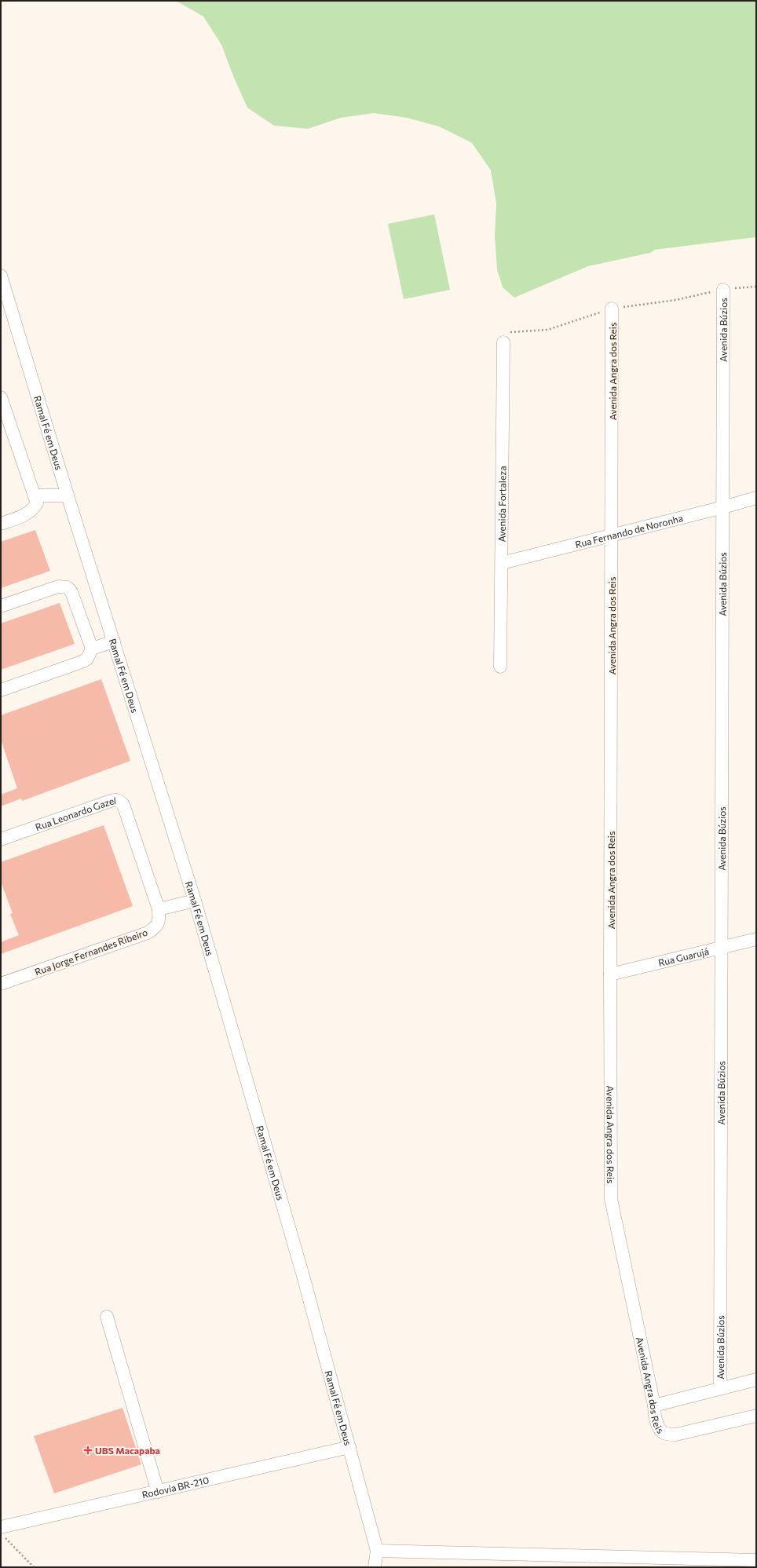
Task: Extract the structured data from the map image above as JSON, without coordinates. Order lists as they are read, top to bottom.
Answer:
{
  "streets": {
    "street": [
      "Avenida Búzios",
      "Avenida Angra dos Reis",
      "Ramal Fé em Deus",
      "Avenida Fortaleza",
      "Rua Fernando de Noronha",
      "Rua Leonardo Gazel",
      "Rua Jorge Fernandes Ribeiro",
      "Rua Guarujá",
      "Rodovia BR-210"
    ]
  },
  "crossings": [
    ["Avenida Búzios", "Rua Fernando de Noronha"],
    ["Avenida Búzios", "Rua Guarujá"],
    ["Avenida Angra dos Reis", "Rua Fernando de Noronha"],
    ["Avenida Angra dos Reis", "Rua Guarujá"],
    ["Ramal Fé em Deus", "Rodovia BR-210"],
    ["Avenida Fortaleza", "Rua Fernando de Noronha"],
    ["Rua Leonardo Gazel", "Rua Jorge Fernandes Ribeiro"]
  ],
  "places": {
    "health": ["UBS Macapaba"]
  }
}
